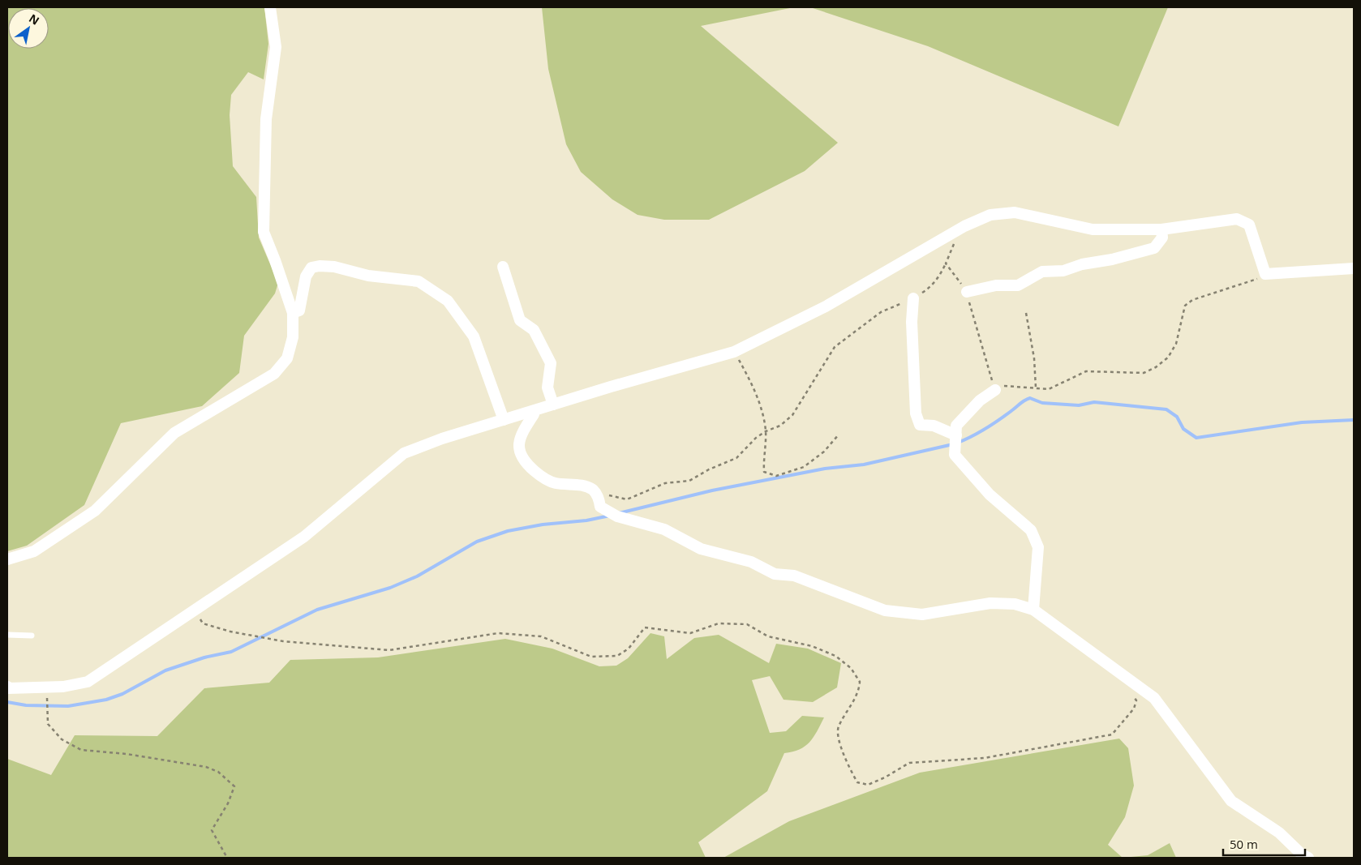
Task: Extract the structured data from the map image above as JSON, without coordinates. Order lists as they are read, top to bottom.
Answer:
{
  "scale_bar": "50 m",
  "north": "top right"
}
